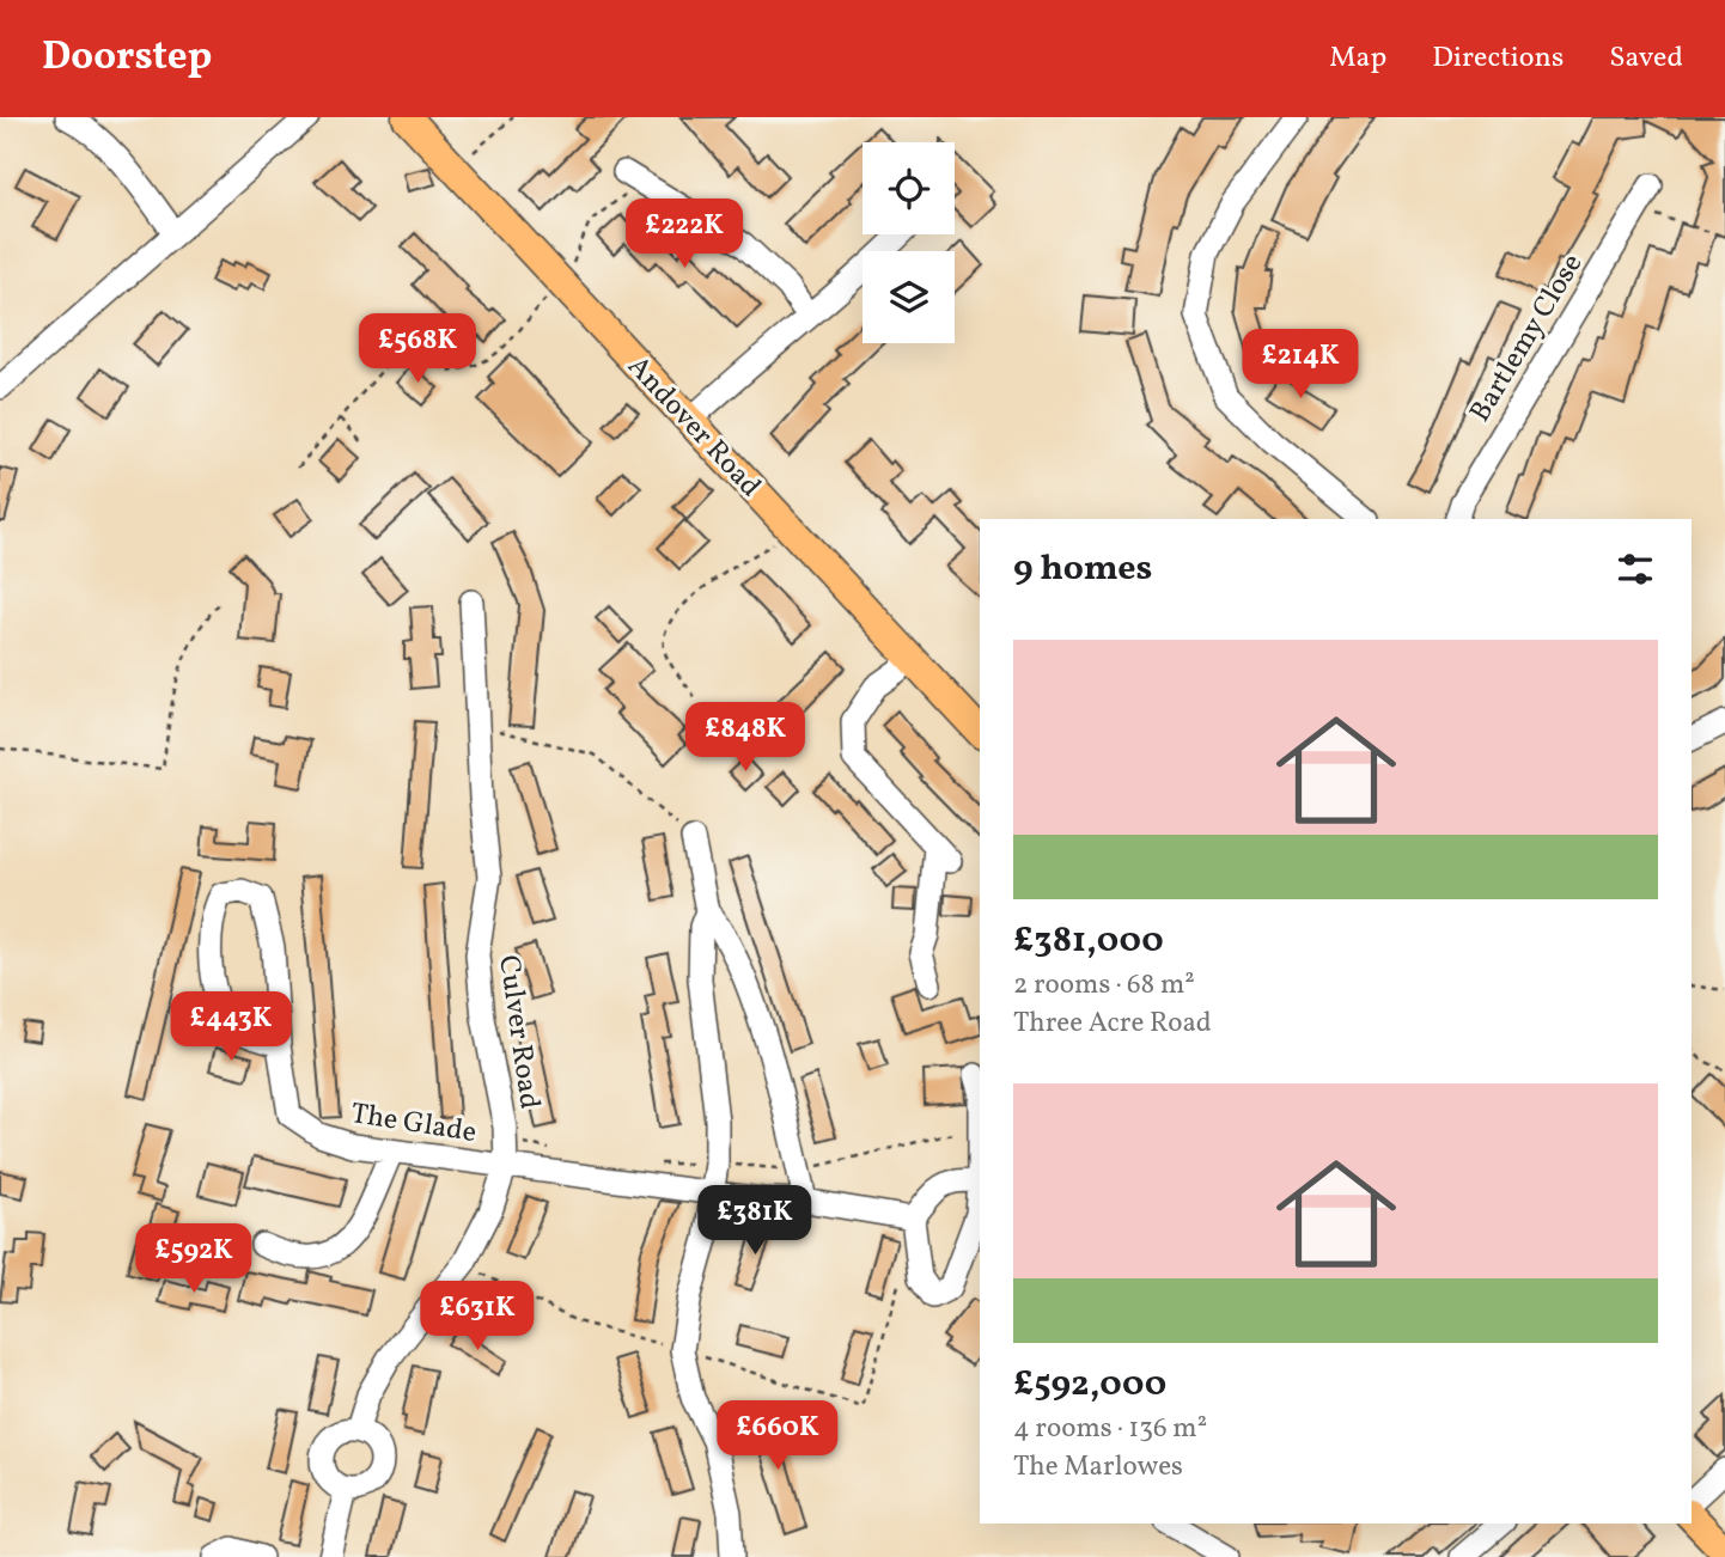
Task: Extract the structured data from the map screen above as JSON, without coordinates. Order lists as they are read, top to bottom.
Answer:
{
  "streets": {
    "main road": ["Andover Road"],
    "street": ["Bartlemy Close", "Culver Road", "The Glade"]
  },
  "crossings": [
    ["Culver Road", "The Glade"]
  ],
  "page": {
    "header": "Doorstep",
    "nav": ["Map", "Directions", "Saved"],
    "price": [
      "£222K",
      "£568K",
      "£214K",
      "£848K",
      "£443K",
      "£381K",
      "£592K",
      "£631K",
      "£660K"
    ],
    "heading": "9 homes",
    "list": [
      {
        "name": "£381,000",
        "note": "2 rooms · 68 m² · Three Acre Road"
      },
      {
        "name": "£592,000",
        "note": "4 rooms · 136 m² · The Marlowes"
      }
    ]
  }
}
